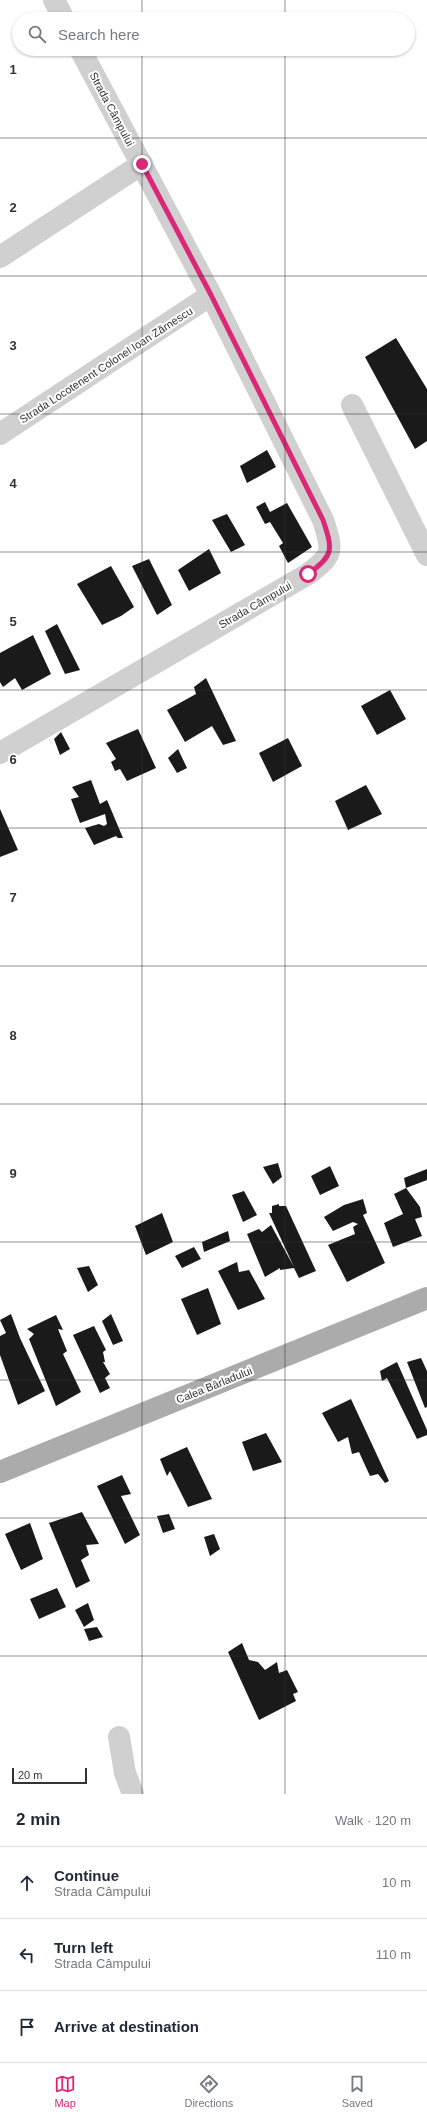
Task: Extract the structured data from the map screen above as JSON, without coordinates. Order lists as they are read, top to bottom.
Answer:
{
  "streets": {
    "main road": ["Calea Bârladului"],
    "street": ["Strada Câmpului", "Strada Locotenent Colonel Ioan Zărnescu"]
  },
  "crossings": [
    ["Strada Câmpului", "Strada Locotenent Colonel Ioan Zărnescu"]
  ],
  "scale_bar": "20 m",
  "page": {
    "search": "Search here",
    "scale": "20 m",
    "heading": ["2 min", "Walk · 120 m"],
    "list": [
      ["Continue", "Strada Câmpului", "10 m"],
      ["Turn left", "Strada Câmpului", "110 m"],
      "Arrive at destination"
    ],
    "nav": ["Map", "Directions", "Saved"]
  },
  "grid": {
    "rows": [
      "1",
      "2",
      "3",
      "4",
      "5",
      "6",
      "7",
      "8",
      "9"
    ]
  }
}
